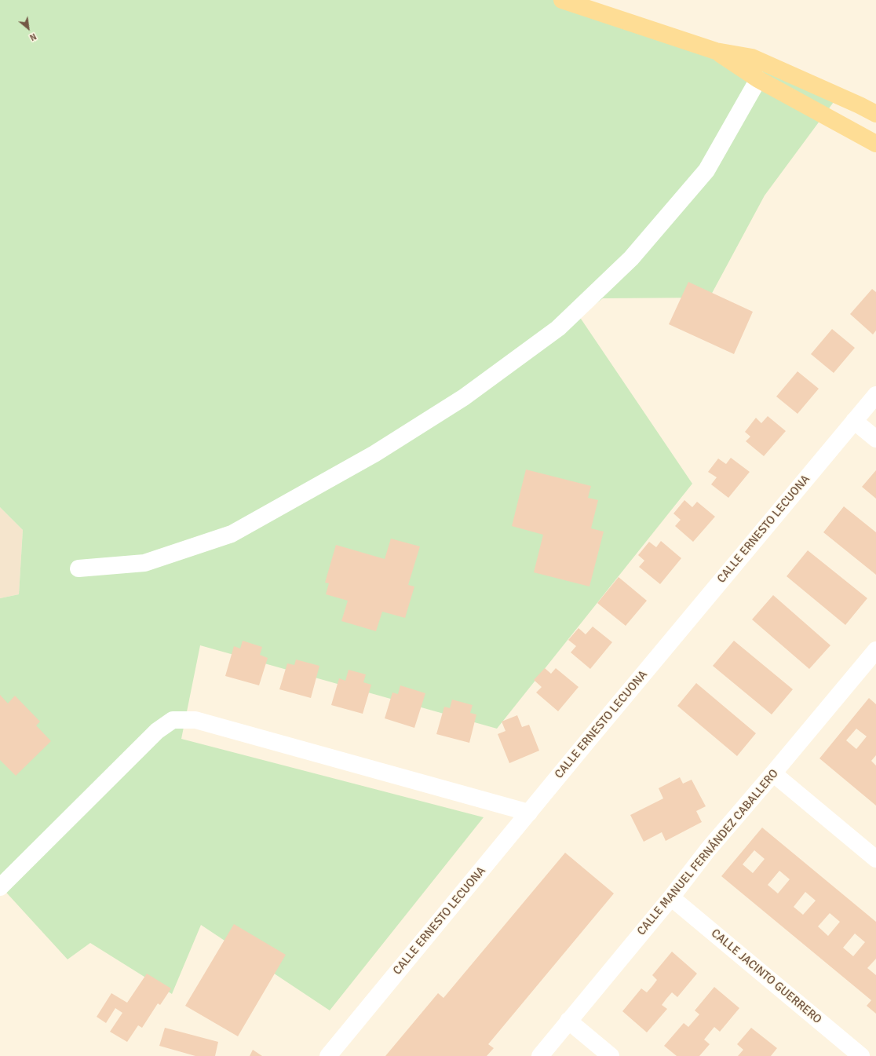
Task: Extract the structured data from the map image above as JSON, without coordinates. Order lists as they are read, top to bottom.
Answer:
{
  "streets": {
    "street": ["CALLE ERNESTO LECUONA", "CALLE MANUEL FERNÁNDEZ CABALLERO", "CALLE JACINTO GUERRERO"]
  },
  "crossings": [
    ["CALLE MANUEL FERNÁNDEZ CABALLERO", "CALLE JACINTO GUERRERO"]
  ],
  "north": "bottom right"
}
